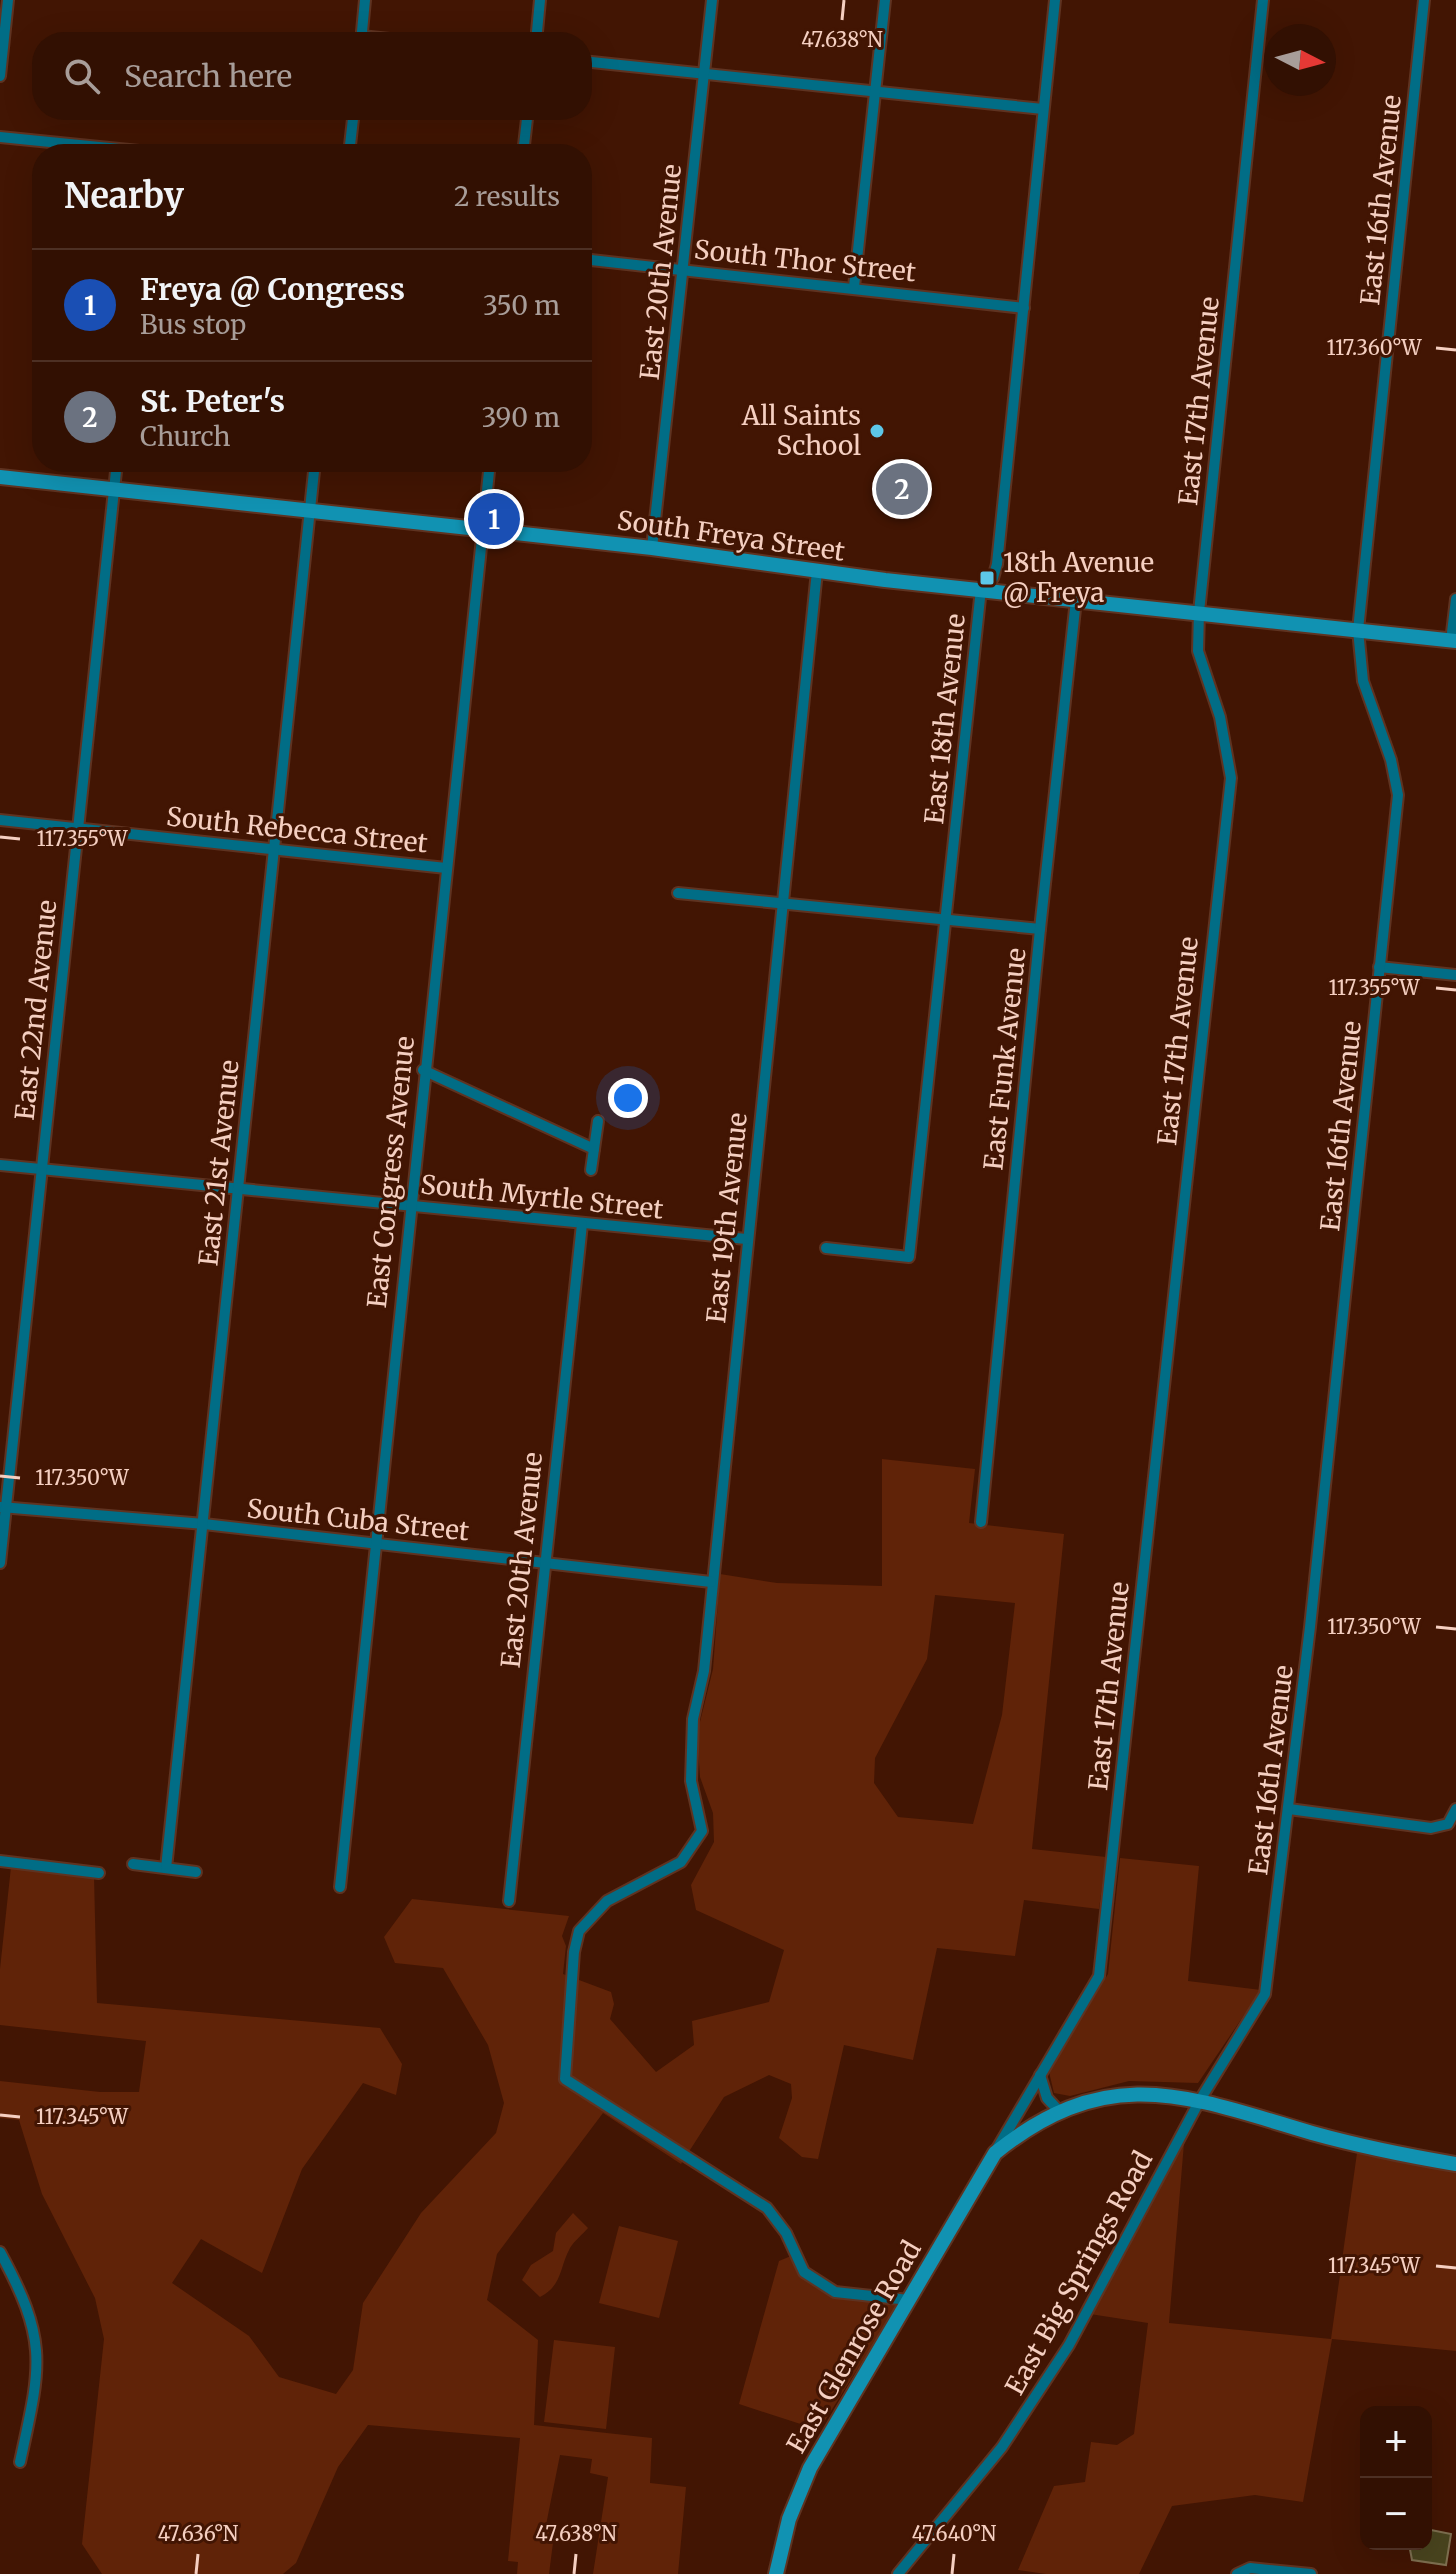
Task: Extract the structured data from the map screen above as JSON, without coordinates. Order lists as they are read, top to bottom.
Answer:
{
  "streets": {
    "main road": ["South Freya Street", "East Glenrose Road"],
    "street": [
      "East 16th Avenue",
      "South Thor Street",
      "East 20th Avenue",
      "East 17th Avenue",
      "East 18th Avenue",
      "South Rebecca Street",
      "East 22nd Avenue",
      "East Funk Avenue",
      "East 21st Avenue",
      "East Congress Avenue",
      "South Myrtle Street",
      "East 19th Avenue",
      "South Cuba Street",
      "East Big Springs Road"
    ]
  },
  "crossings": [
    ["East 16th Avenue", "South Freya Street"],
    ["East 16th Avenue", "East Big Springs Road"],
    ["South Thor Street", "East 20th Avenue"],
    ["South Thor Street", "East 18th Avenue"],
    ["East 20th Avenue", "South Freya Street"],
    ["East 20th Avenue", "South Myrtle Street"],
    ["East 20th Avenue", "South Cuba Street"],
    ["East 17th Avenue", "South Freya Street"],
    ["East 17th Avenue", "East Glenrose Road"],
    ["South Freya Street", "East 18th Avenue"],
    ["South Freya Street", "East 22nd Avenue"],
    ["South Freya Street", "East Funk Avenue"],
    ["South Freya Street", "East 21st Avenue"],
    ["South Freya Street", "East Congress Avenue"],
    ["South Freya Street", "East 19th Avenue"],
    ["South Rebecca Street", "East 22nd Avenue"],
    ["South Rebecca Street", "East 21st Avenue"],
    ["South Rebecca Street", "East Congress Avenue"],
    ["East 22nd Avenue", "South Myrtle Street"],
    ["East 22nd Avenue", "South Cuba Street"],
    ["East 21st Avenue", "South Myrtle Street"],
    ["East 21st Avenue", "South Cuba Street"],
    ["East Congress Avenue", "South Myrtle Street"],
    ["East Congress Avenue", "South Cuba Street"],
    ["South Myrtle Street", "East 19th Avenue"],
    ["East 19th Avenue", "South Cuba Street"],
    ["East 19th Avenue", "East Glenrose Road"]
  ],
  "places": {
    "other": ["All Saints School"],
    "transit": ["18th Avenue @ Freya"]
  },
  "north": "right",
  "page": {
    "search": "Search here",
    "heading": ["Nearby", "2 results"],
    "list": [
      {
        "mark": "1",
        "name": "Freya @ Congress",
        "note": "Bus stop",
        "value": "350 m"
      },
      {
        "mark": "2",
        "name": "St. Peter's",
        "note": "Church",
        "value": "390 m"
      }
    ],
    "pins": ["2", "1"],
    "map_buttons": ["+", "−"]
  },
  "coordinates": [
    "47.638°N",
    "117.360°W",
    "117.355°W",
    "117.350°W",
    "117.345°W",
    "47.636°N",
    "47.640°N"
  ]
}
